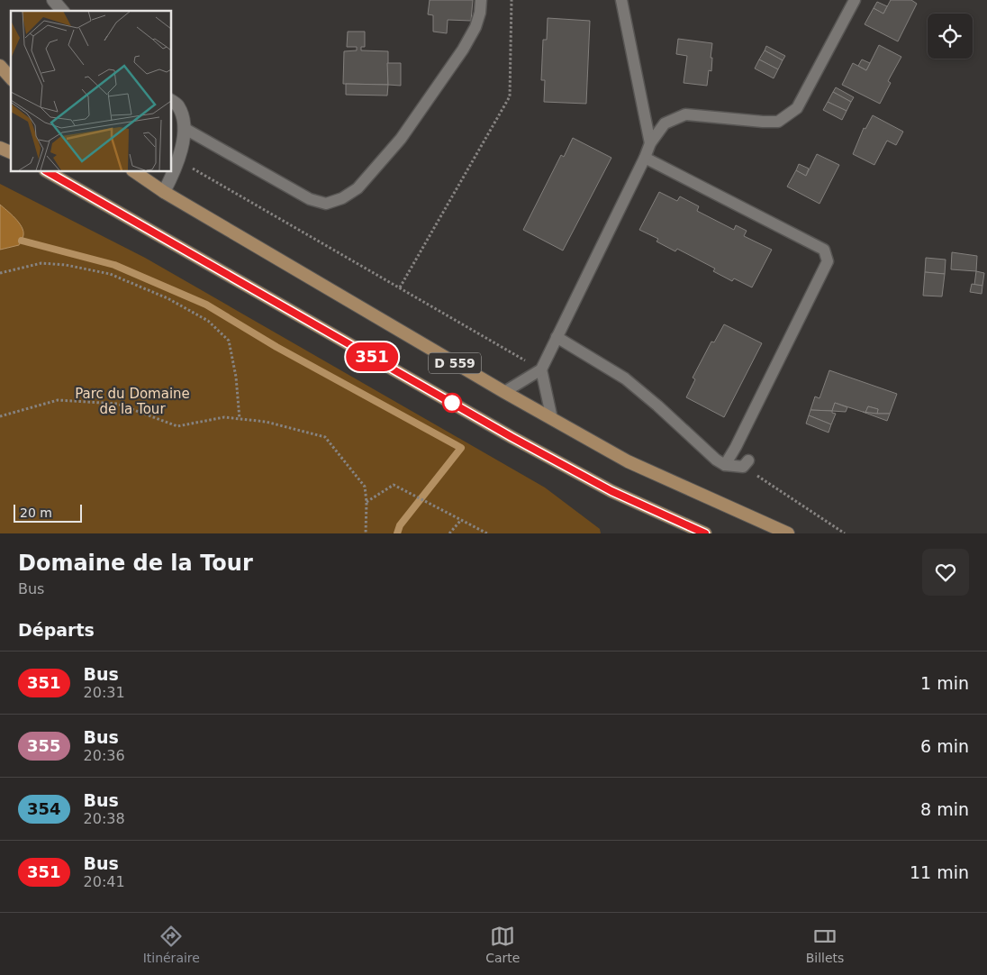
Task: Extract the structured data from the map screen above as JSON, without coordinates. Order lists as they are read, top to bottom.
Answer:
{
  "streets": {
    "main road": ["D 559"]
  },
  "parks": ["Parc du Domaine de la Tour"],
  "lines": ["bus line 351"],
  "scale_bar": "20 m",
  "page": {
    "on_map": "351",
    "scale": "20 m",
    "heading": [
      ["Domaine de la Tour", "Bus"],
      "Départs"
    ],
    "list": [
      {
        "mark": "351",
        "name": "Bus",
        "note": "20:31",
        "value": "1 min"
      },
      {
        "mark": "355",
        "name": "Bus",
        "note": "20:36",
        "value": "6 min"
      },
      {
        "mark": "354",
        "name": "Bus",
        "note": "20:38",
        "value": "8 min"
      },
      {
        "mark": "351",
        "name": "Bus",
        "note": "20:41",
        "value": "11 min"
      }
    ],
    "tabs": ["Itinéraire", "Carte", "Billets"]
  }
}
